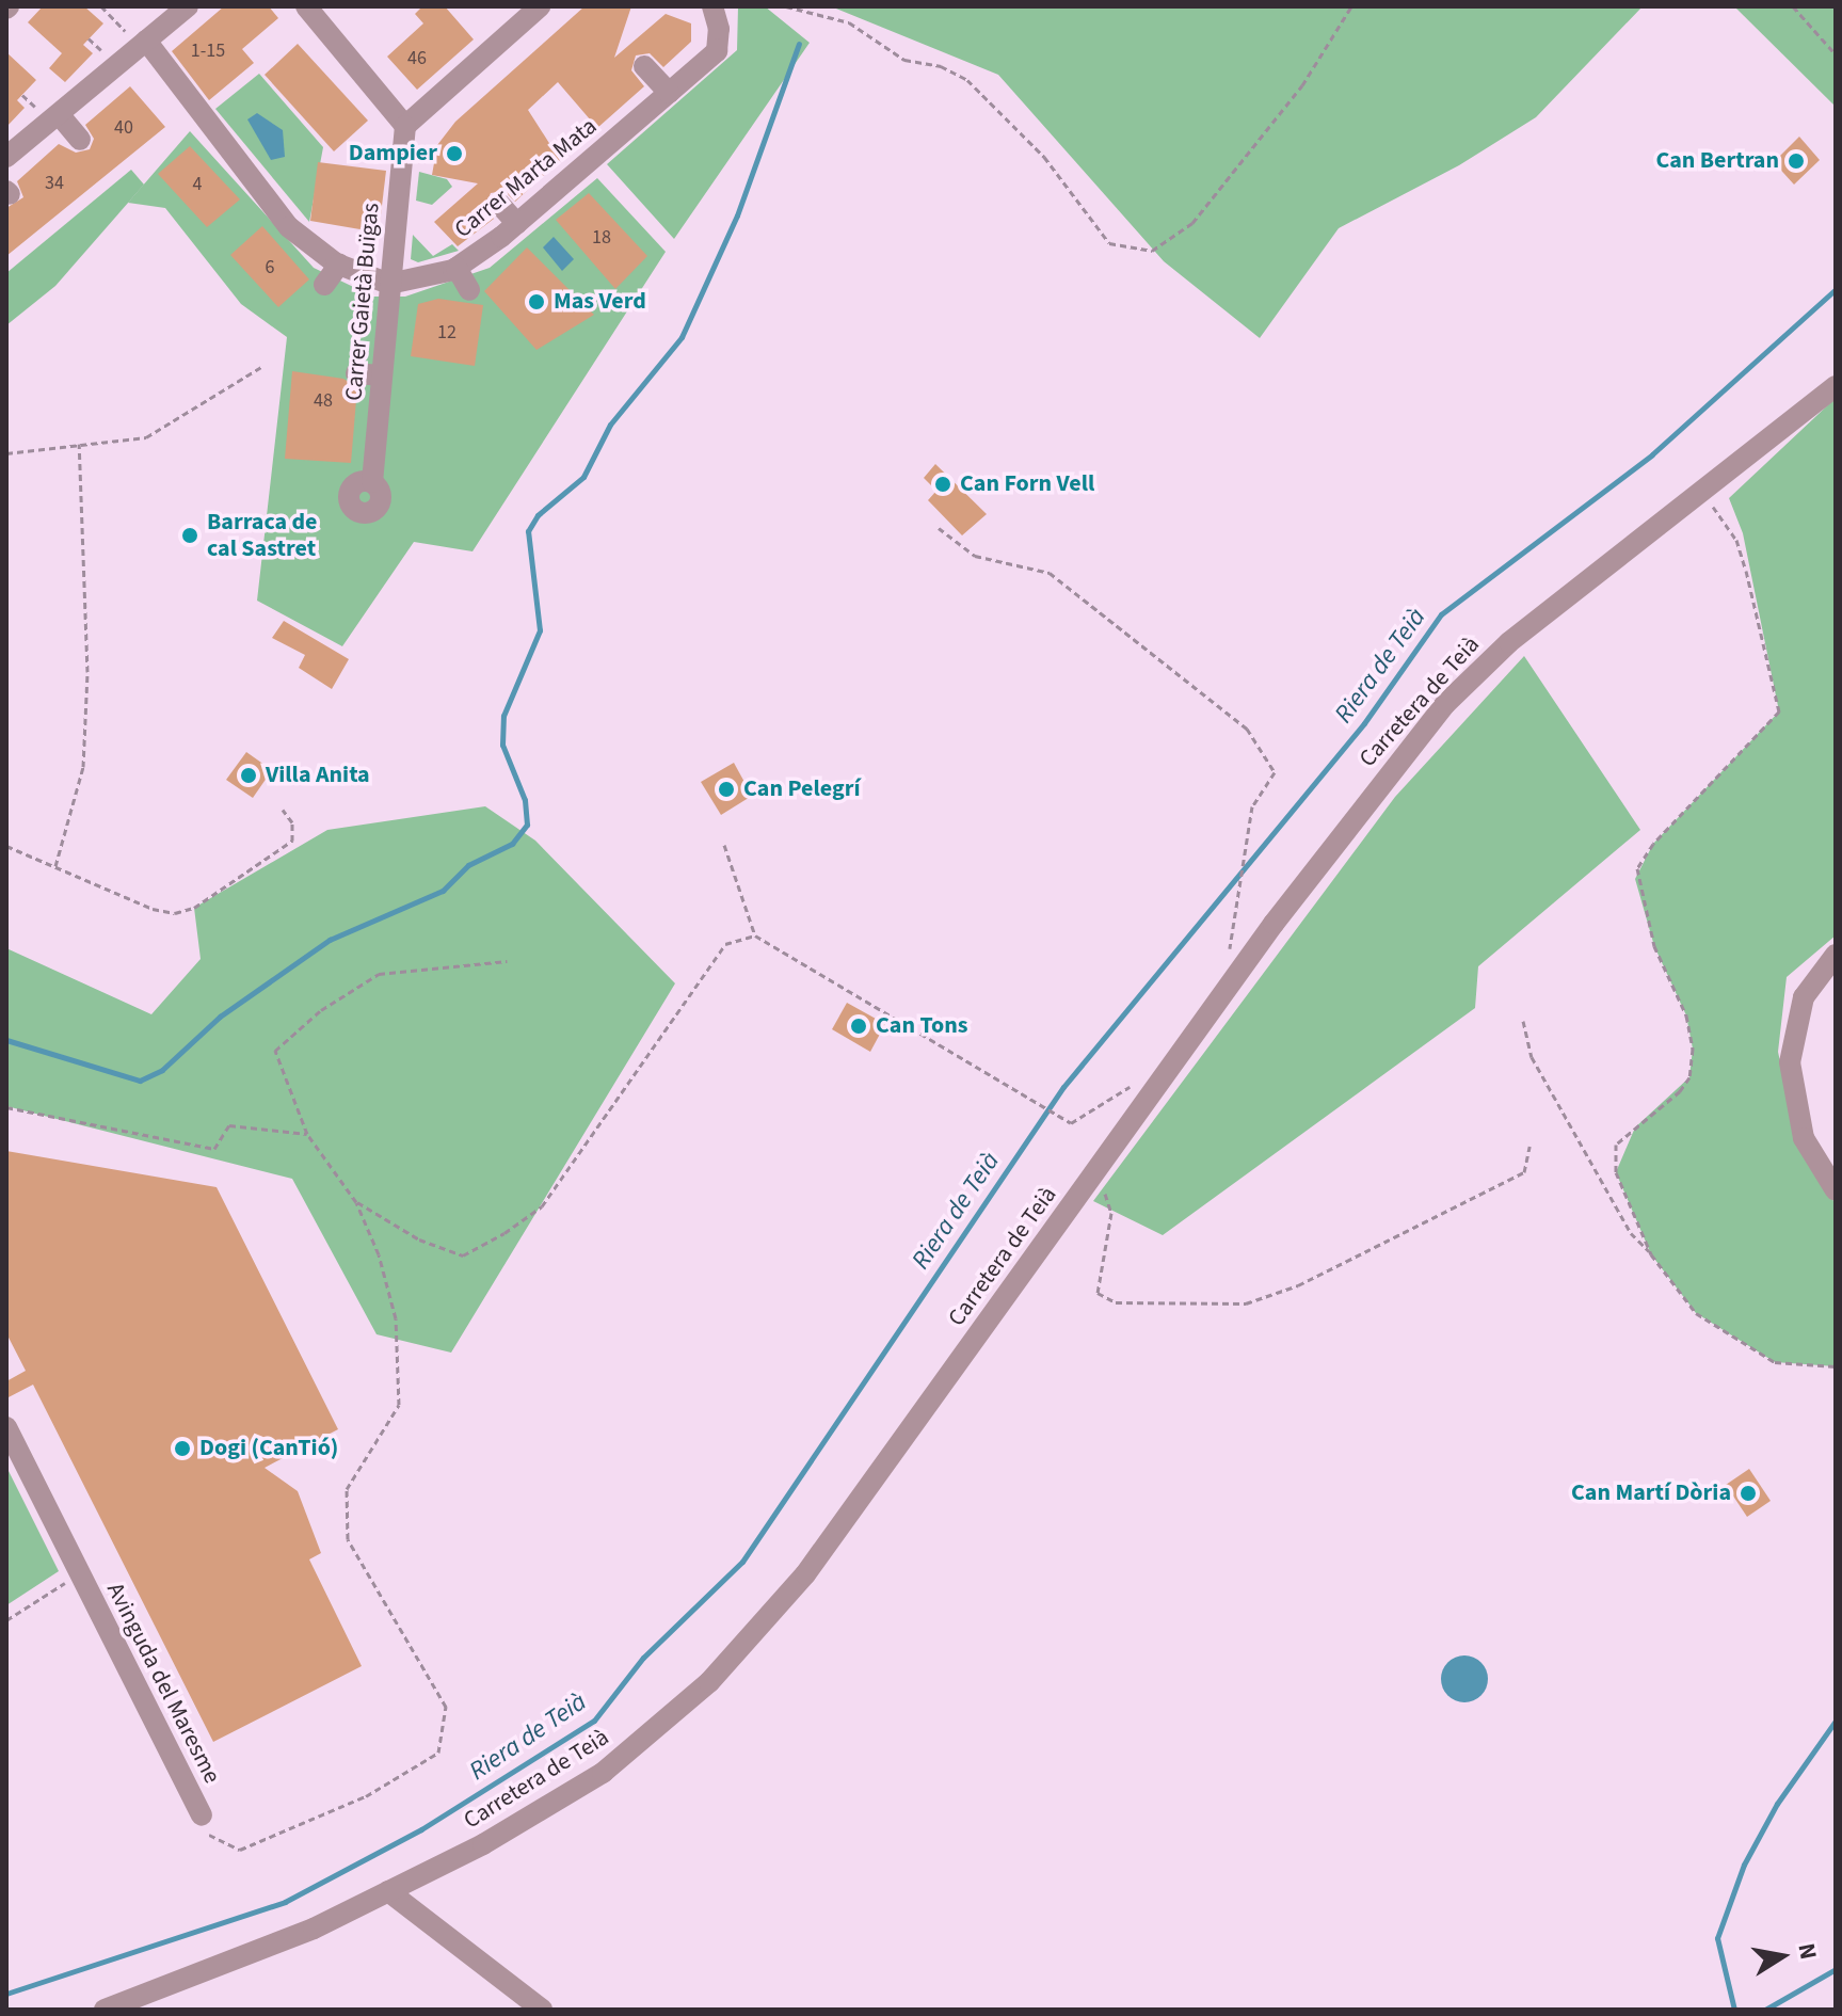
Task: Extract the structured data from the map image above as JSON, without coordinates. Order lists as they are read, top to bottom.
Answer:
{
  "streets": {
    "street": [
      "Carrer Marta Mata",
      "Carrer Gaietà Buïgas",
      "Carretera de Teià",
      "Avinguda del Maresme"
    ]
  },
  "crossings": [
    ["Carrer Marta Mata", "Carrer Gaietà Buïgas"]
  ],
  "water": ["Riera de Teià"],
  "places": [
    "Dampier",
    "Can Bertran",
    "Mas Verd",
    "Can Forn Vell",
    "Barraca de cal Sastret",
    "Villa Anita",
    "Can Pelegrí",
    "Can Tons",
    "Dogi (CanTió)",
    "Can Martí Dòria"
  ],
  "house_numbers": [
    "1-15",
    "46",
    "40",
    "34",
    "4",
    "18",
    "6",
    "12",
    "48"
  ],
  "north": "right"
}
